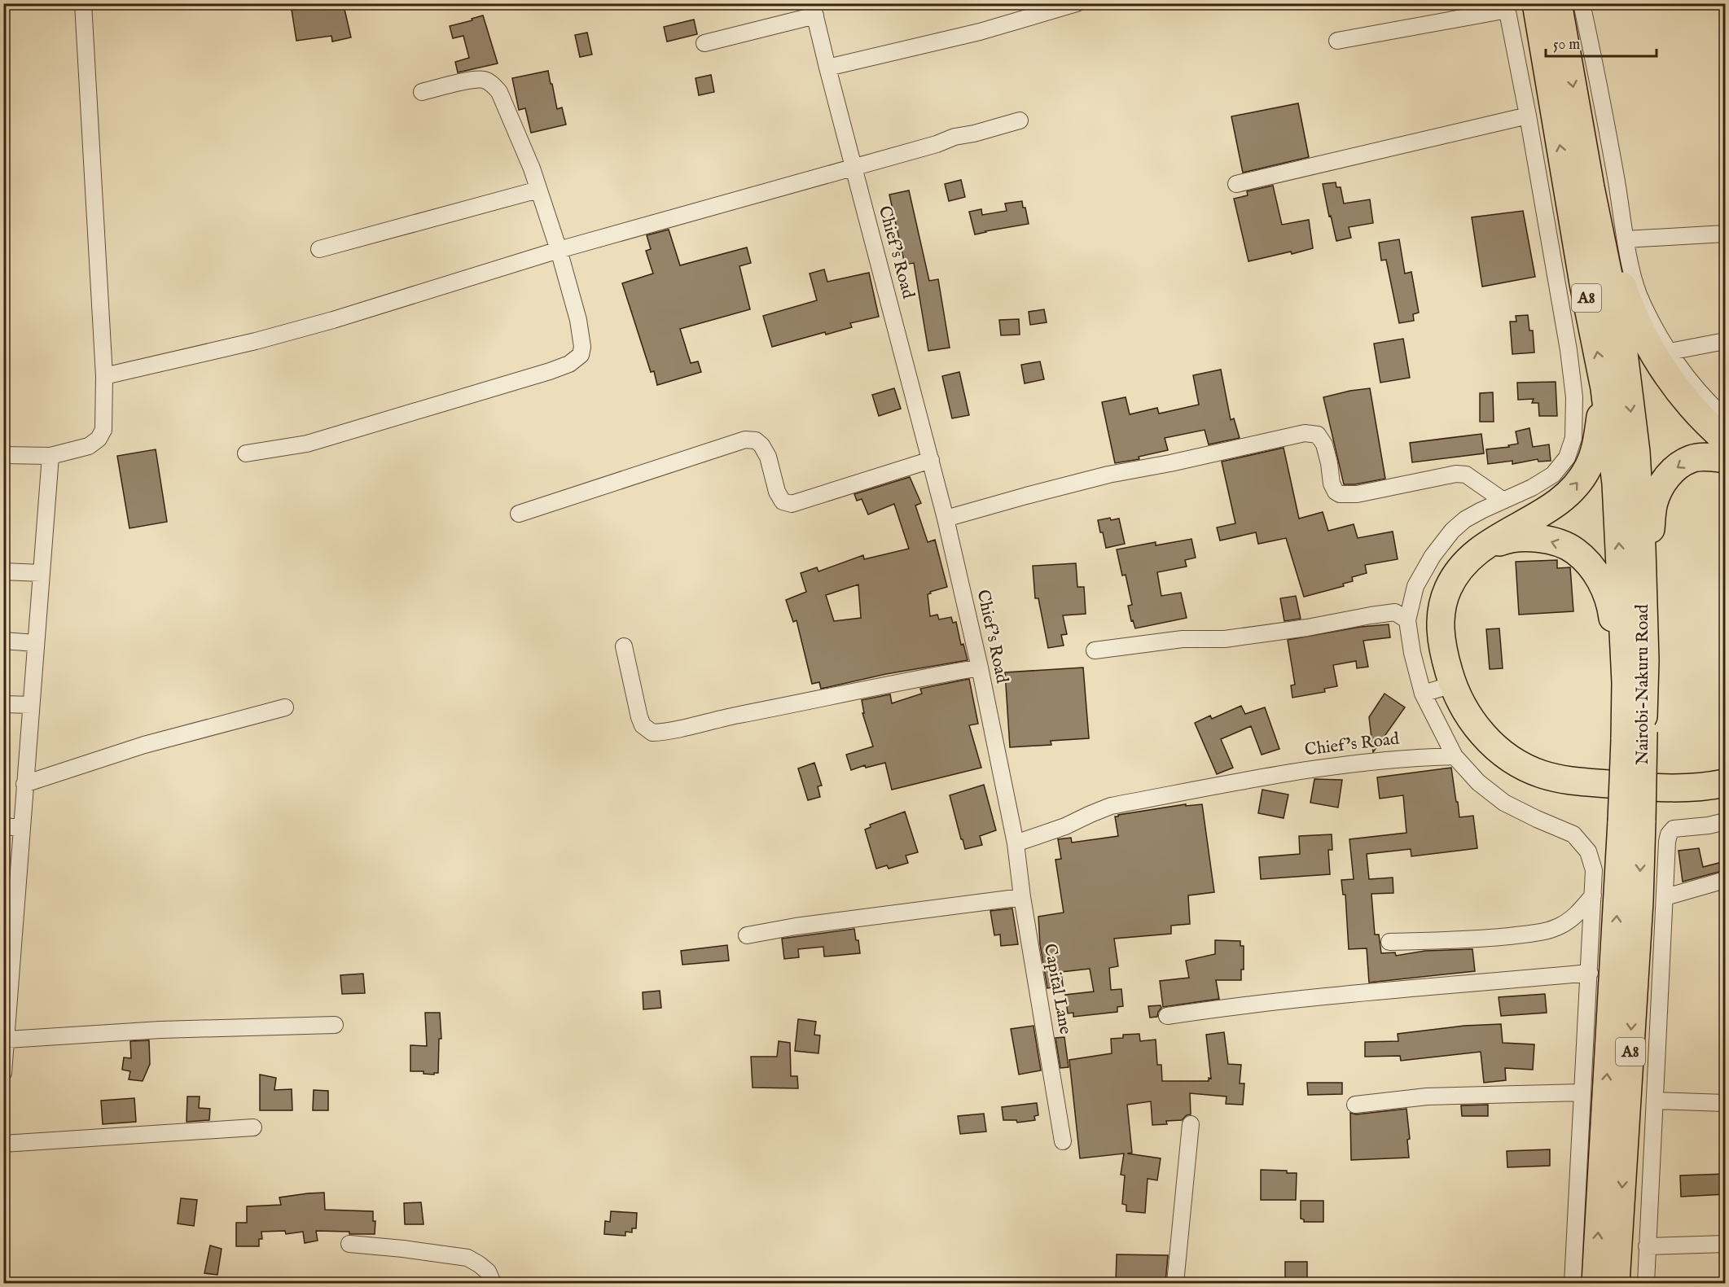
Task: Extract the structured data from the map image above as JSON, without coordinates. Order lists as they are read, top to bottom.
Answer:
{
  "streets": {
    "highway": ["A8", "Nairobi-Nakuru Road"],
    "street": ["Chief's Road", "Capital Lane"]
  },
  "crossings": [
    ["Chief's Road", "Capital Lane"],
    ["A8", "Nairobi-Nakuru Road"]
  ],
  "scale_bar": "50 m"
}
